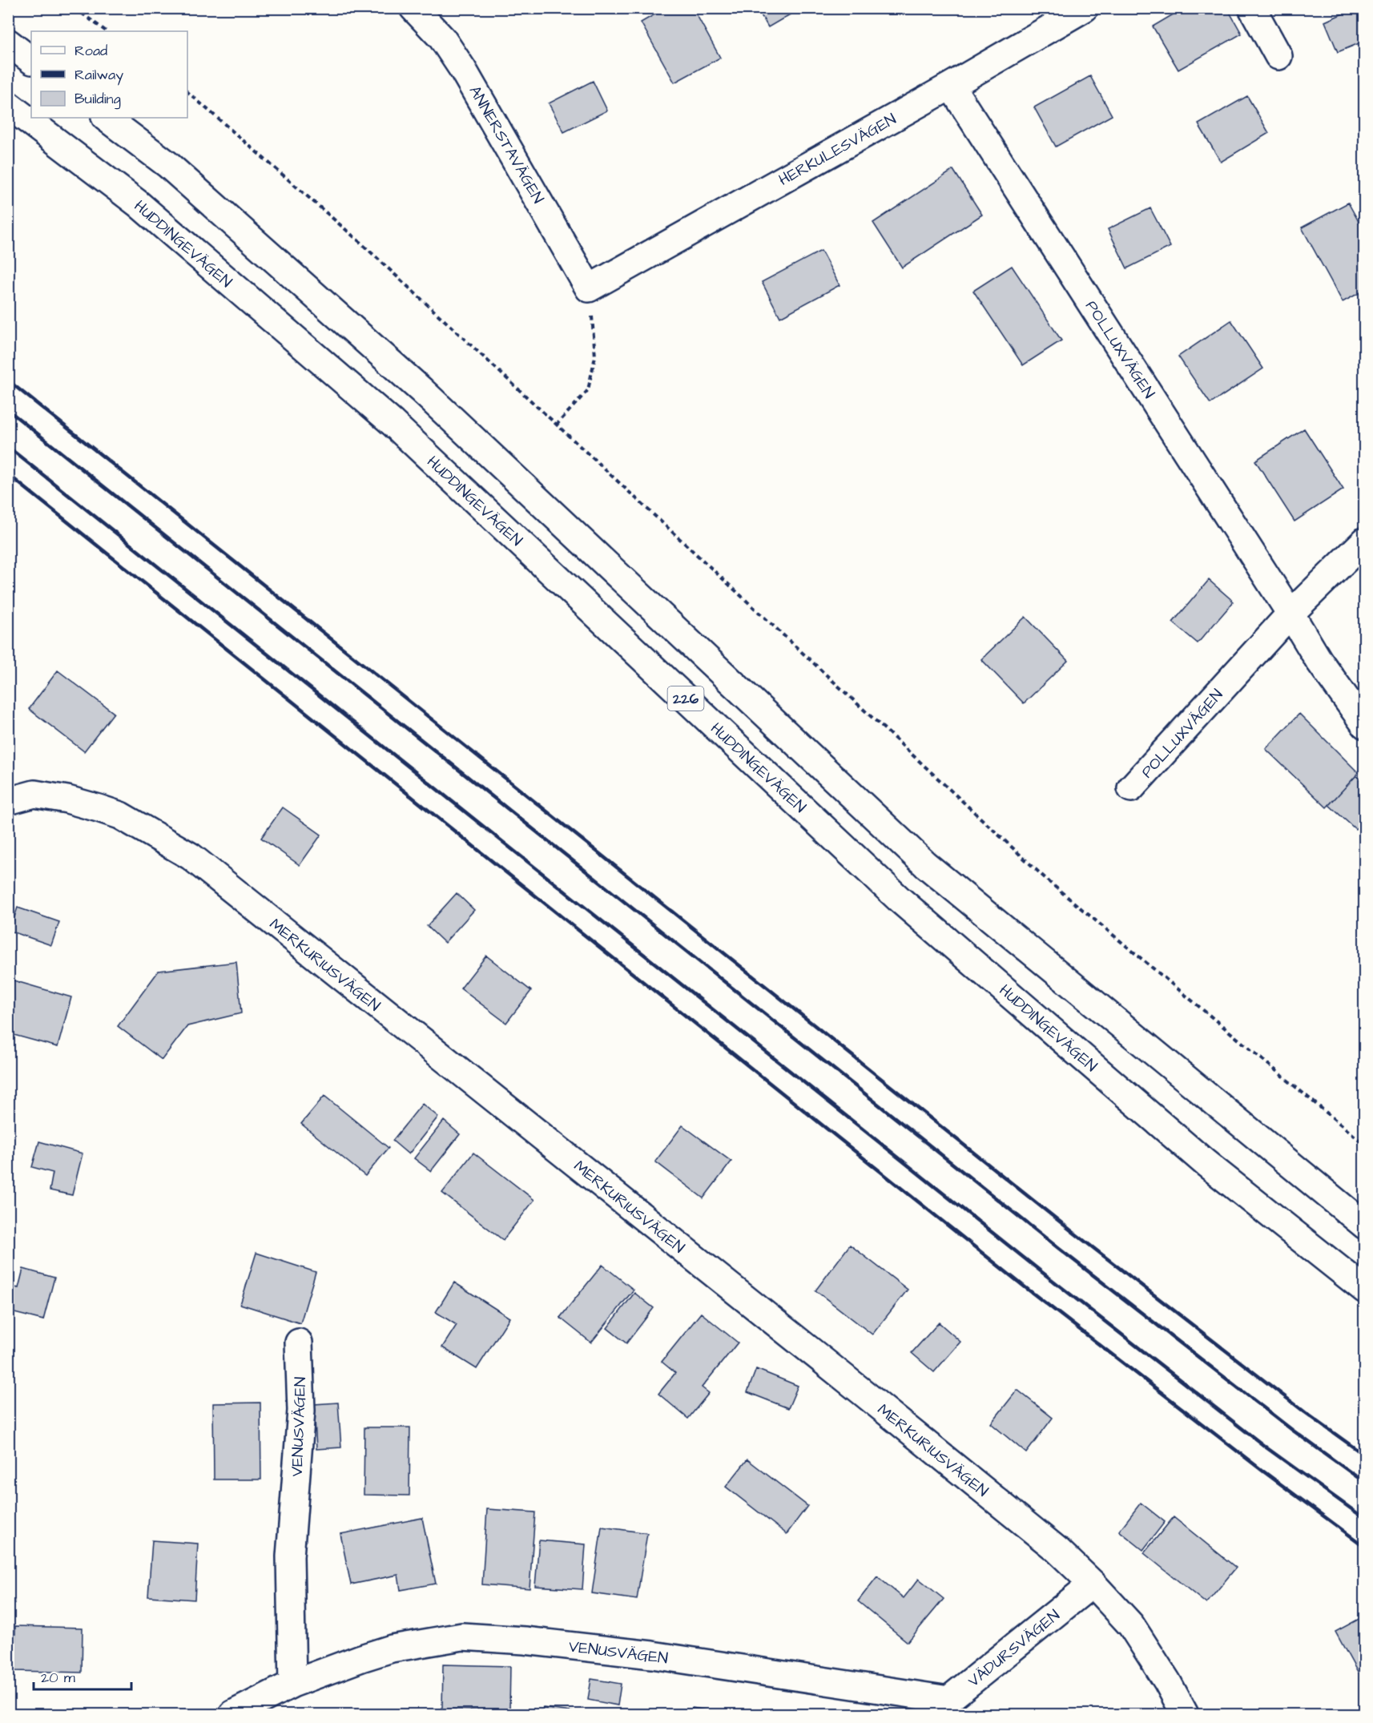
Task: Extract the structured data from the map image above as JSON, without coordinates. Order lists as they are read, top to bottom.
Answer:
{
  "streets": {
    "street": [
      "ANNERSTAVÄGEN",
      "HERKULESVÄGEN",
      "HUDDINGEVÄGEN",
      "POLLUXVÄGEN",
      "226",
      "MERKURIUSVÄGEN",
      "VENUSVÄGEN",
      "VÄDURSVÄGEN"
    ]
  },
  "crossings": [
    ["ANNERSTAVÄGEN", "HERKULESVÄGEN"],
    ["HERKULESVÄGEN", "POLLUXVÄGEN"],
    ["MERKURIUSVÄGEN", "VÄDURSVÄGEN"],
    ["VENUSVÄGEN", "VÄDURSVÄGEN"]
  ],
  "legend": ["Road", "Railway", "Building"],
  "scale_bar": "20 m"
}
